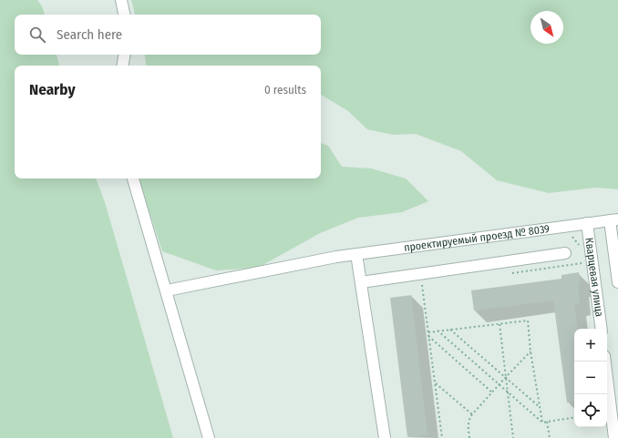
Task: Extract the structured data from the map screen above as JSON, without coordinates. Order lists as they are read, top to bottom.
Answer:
{
  "streets": {
    "street": ["проектируемый проезд № 8039", "Кварцевая улица"]
  },
  "crossings": [
    ["проектируемый проезд № 8039", "Кварцевая улица"]
  ],
  "north": "bottom right",
  "page": {
    "search": "Search here",
    "heading": ["Nearby", "0 results"],
    "map_buttons": ["+", "−"]
  }
}
